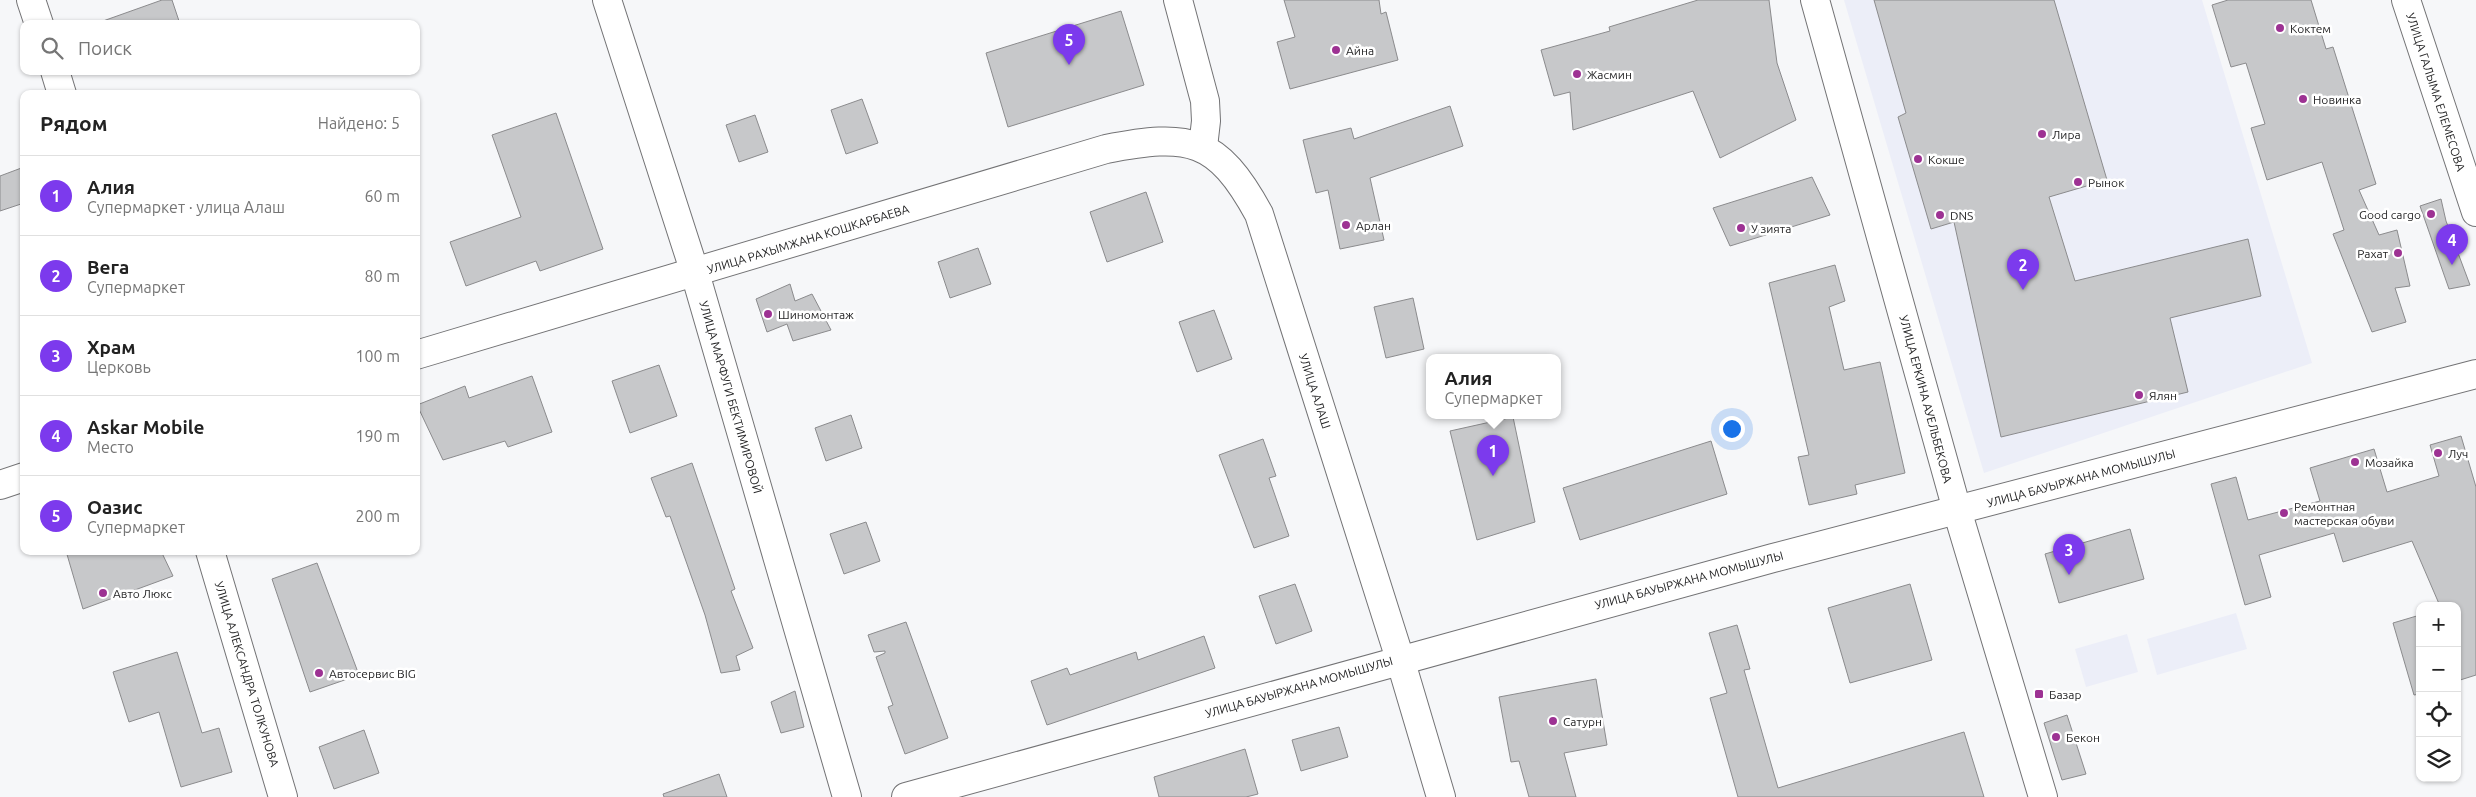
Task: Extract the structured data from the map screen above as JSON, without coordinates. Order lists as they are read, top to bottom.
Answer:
{
  "streets": {
    "street": [
      "УЛИЦА ГАЛЫМА ЕЛЕМЕСОВА",
      "УЛИЦА РАХЫМЖАНА КОШКАРБАЕВА",
      "УЛИЦА АЛАШ",
      "УЛИЦА МАРФУГИ БЕКТИМИРОВОЙ",
      "УЛИЦА ЕРКИНА АУЕЛЬБЕКОВА",
      "УЛИЦА БАУЫРЖАНА МОМЫШУЛЫ",
      "УЛИЦА АЛЕКСАНДРА ТОЛКУНОВА"
    ]
  },
  "crossings": [
    ["УЛИЦА РАХЫМЖАНА КОШКАРБАЕВА", "УЛИЦА АЛАШ"],
    ["УЛИЦА РАХЫМЖАНА КОШКАРБАЕВА", "УЛИЦА МАРФУГИ БЕКТИМИРОВОЙ"],
    ["УЛИЦА АЛАШ", "УЛИЦА БАУЫРЖАНА МОМЫШУЛЫ"],
    ["УЛИЦА ЕРКИНА АУЕЛЬБЕКОВА", "УЛИЦА БАУЫРЖАНА МОМЫШУЛЫ"]
  ],
  "places": {
    "other": [
      "Коктем",
      "Айна",
      "Жасмин",
      "Новинка",
      "Лира",
      "Кокше",
      "Рынок",
      "Good cargo",
      "DNS",
      "Арлан",
      "У зията",
      "Рахат",
      "Шиномонтаж",
      "Ялян",
      "Луч",
      "Мозайка",
      "Ремонтная мастерская обуви",
      "Авто Люкс",
      "Автосервис BIG",
      "Сатурн",
      "Бекон"
    ],
    "transit": ["Базар"]
  },
  "page": {
    "search": "Поиск",
    "pins": [
      "5",
      "4",
      "2",
      "1",
      "3"
    ],
    "heading": ["Рядом", "Найдено: 5"],
    "list": [
      {
        "mark": "1",
        "name": "Алия",
        "note": "Супермаркет · улица Алаш",
        "value": "60 m"
      },
      {
        "mark": "2",
        "name": "Вега",
        "note": "Супермаркет",
        "value": "80 m"
      },
      {
        "mark": "3",
        "name": "Храм",
        "note": "Церковь",
        "value": "100 m"
      },
      {
        "mark": "4",
        "name": "Askar Mobile",
        "note": "Место",
        "value": "190 m"
      },
      {
        "mark": "5",
        "name": "Оазис",
        "note": "Супермаркет",
        "value": "200 m"
      }
    ],
    "popup": ["Алия", "Супермаркет"],
    "map_buttons": ["+", "−"]
  }
}
